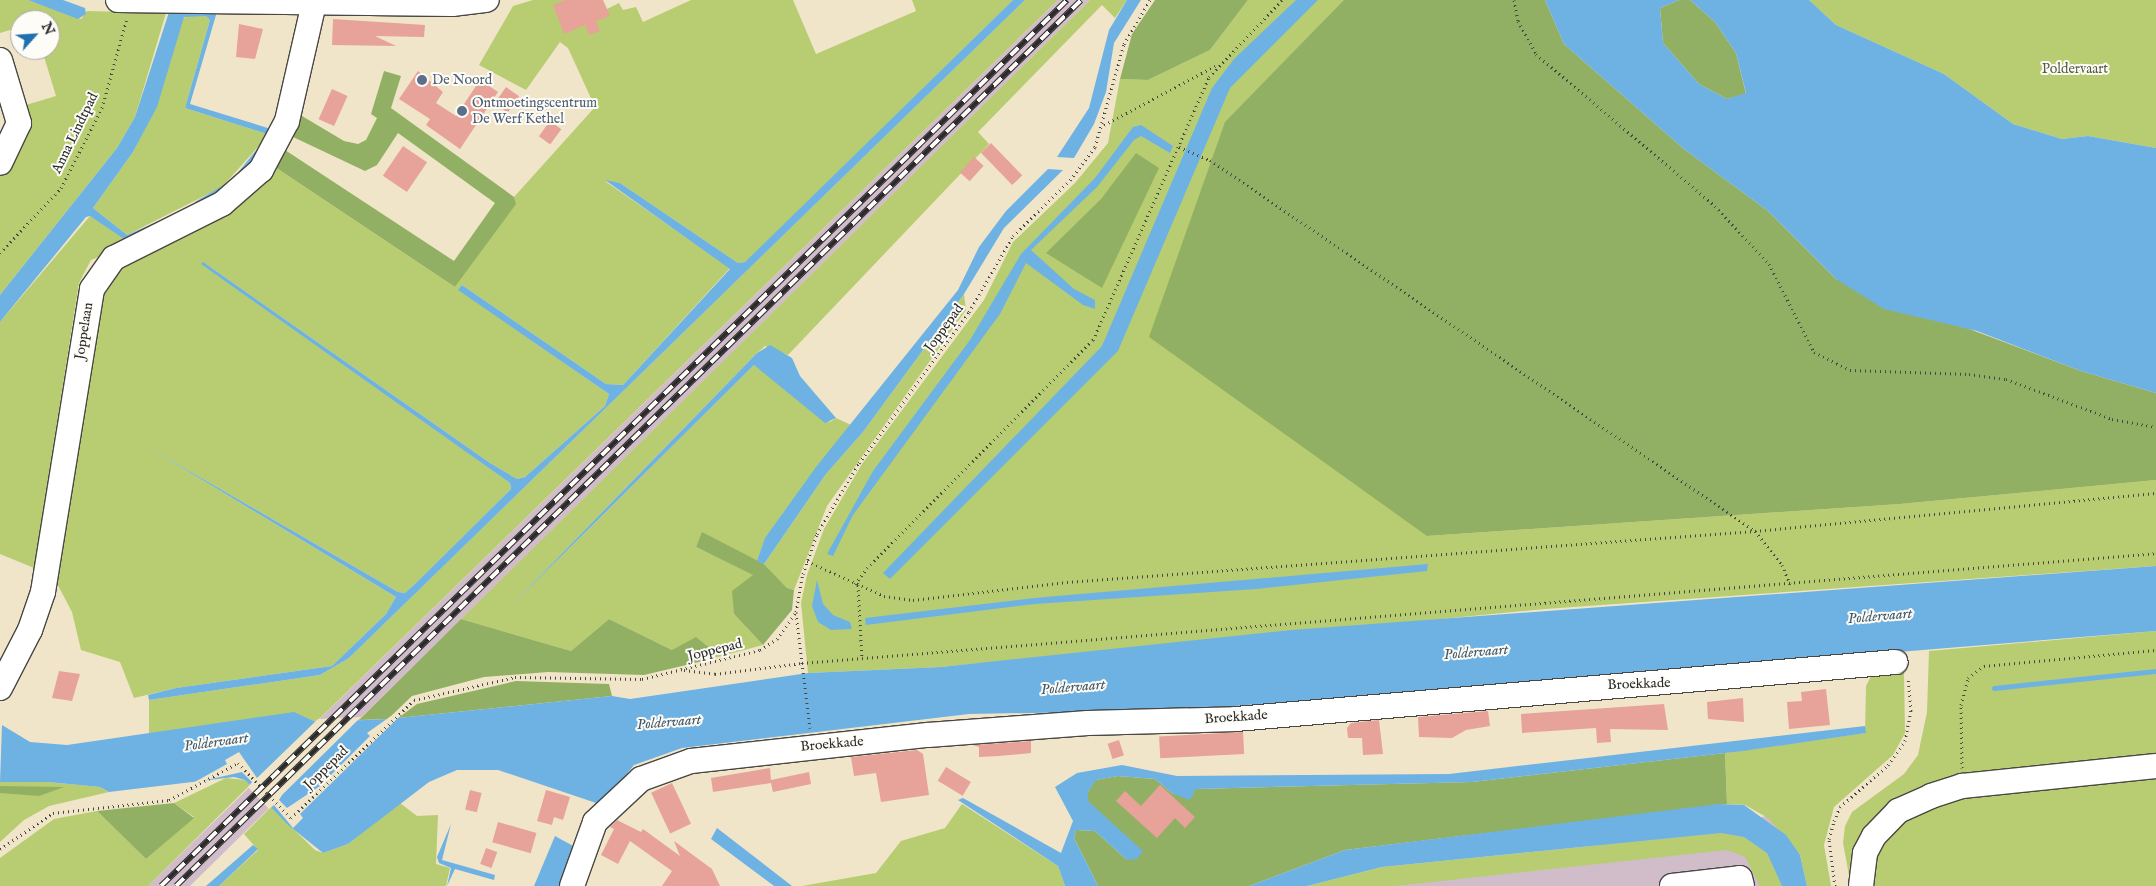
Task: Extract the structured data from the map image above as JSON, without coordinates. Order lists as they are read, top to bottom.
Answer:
{
  "streets": {
    "street": ["Joppelaan", "Broekkade"],
    "path": ["Anna Lindtpad", "Joppepad"]
  },
  "water": ["Poldervaart"],
  "parks": ["Poldervaart"],
  "places": ["De Noord", "Ontmoetingscentrum De Werf Kethel"],
  "north": "top right"
}
